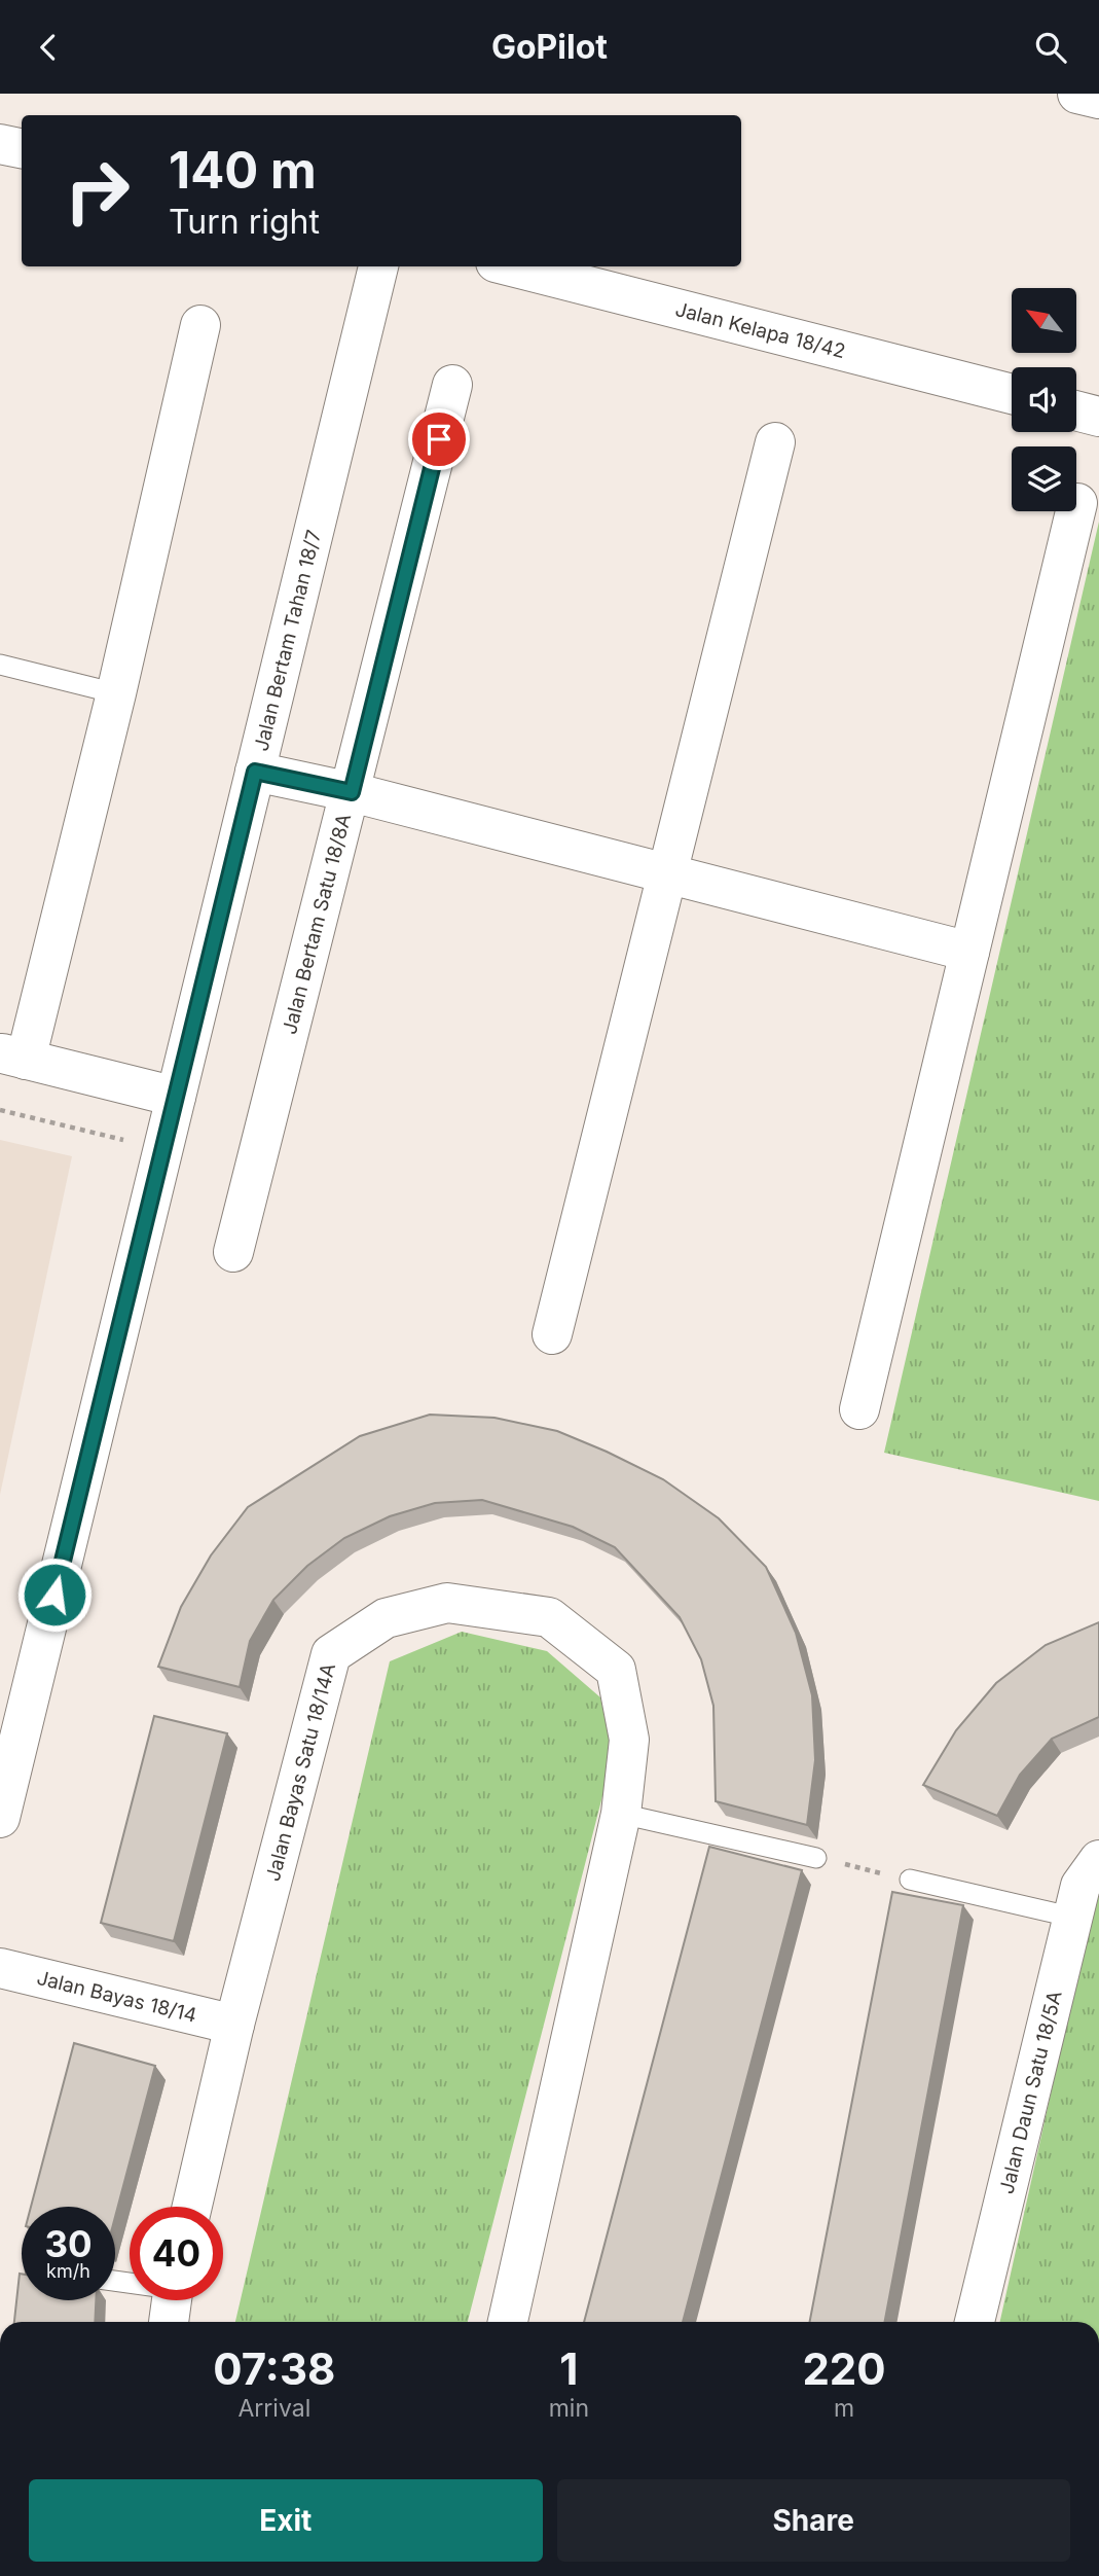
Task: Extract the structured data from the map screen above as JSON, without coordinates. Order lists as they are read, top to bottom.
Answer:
{
  "streets": {
    "street": [
      "Jalan Kelapa 18/42",
      "Jalan Bertam Tahan 18/7",
      "Jalan Bertam Satu 18/8A",
      "Jalan Bayas Satu 18/14A",
      "Jalan Bayas 18/14",
      "Jalan Daun Satu 18/5A"
    ]
  },
  "crossings": [
    ["Jalan Bayas Satu 18/14A", "Jalan Bayas 18/14"]
  ],
  "north": "top left",
  "page": {
    "header": "GoPilot",
    "turn": ["140 m", "Turn right"],
    "speed": "30 km/h",
    "limit": "40",
    "eta": [
      "07:38",
      "Arrival",
      "1",
      "min",
      "220",
      "m"
    ],
    "buttons": ["Exit", "Share"]
  }
}
